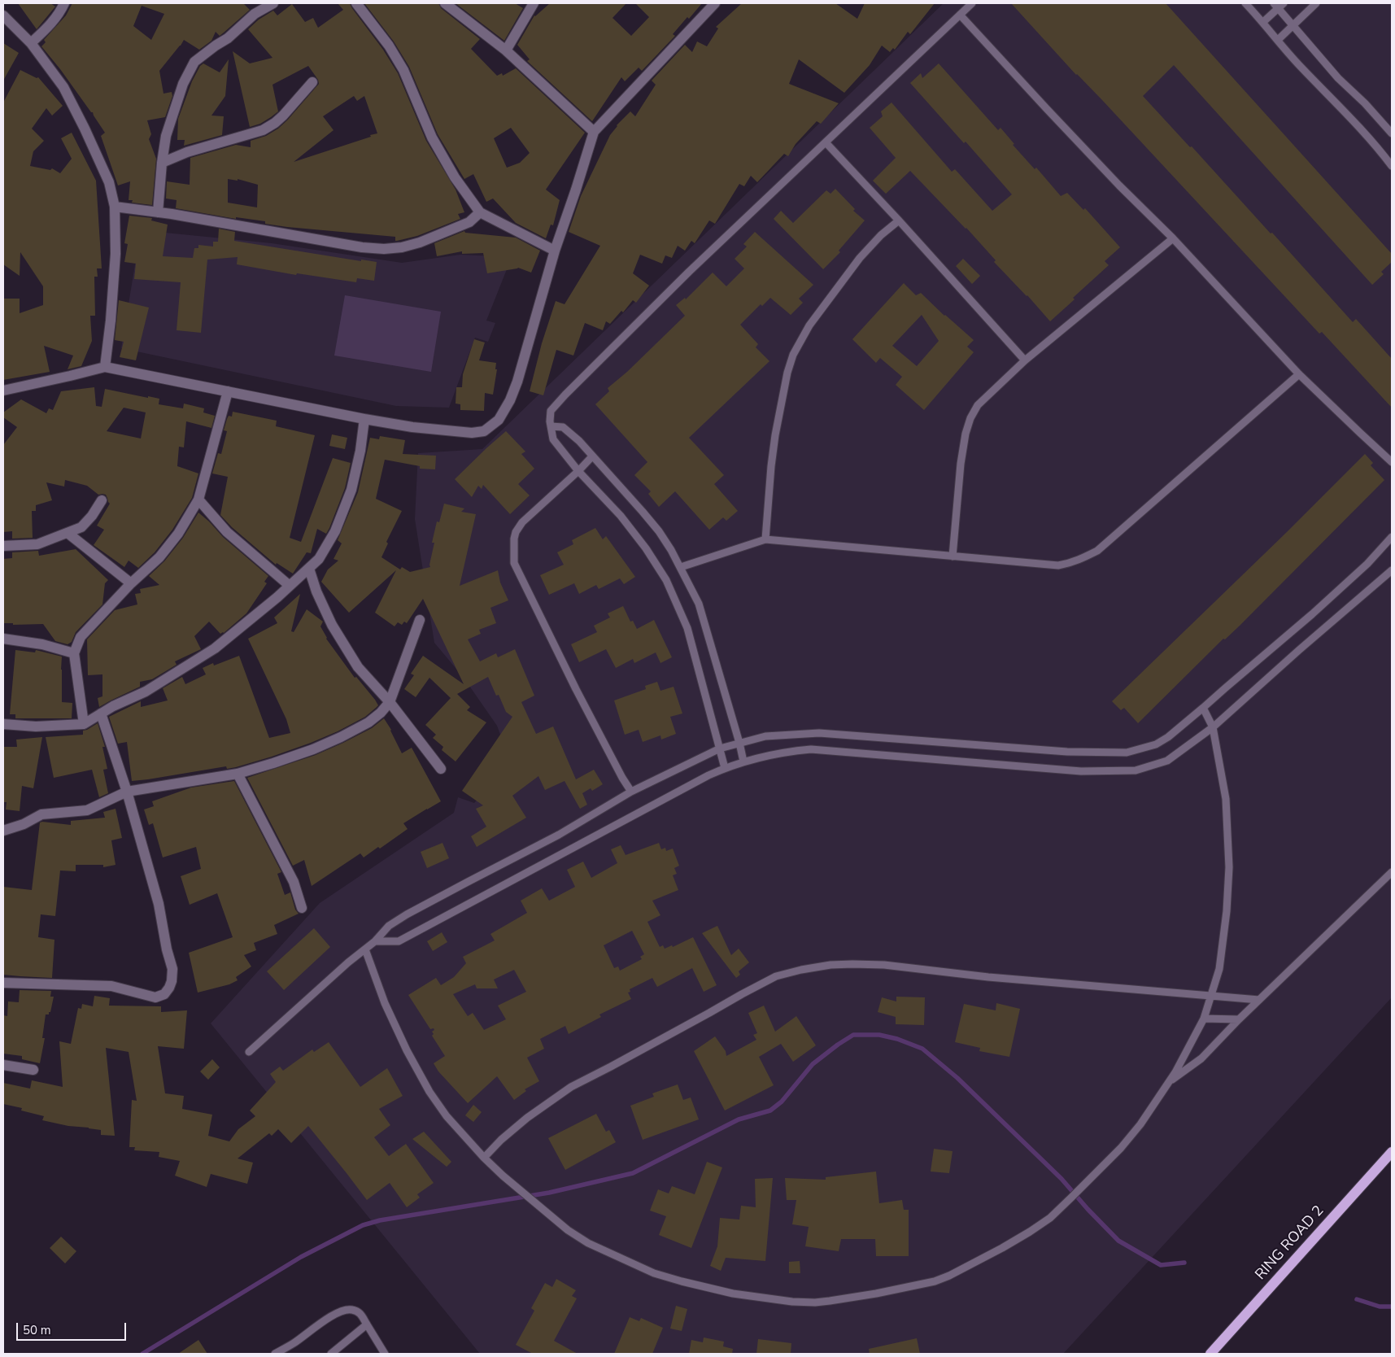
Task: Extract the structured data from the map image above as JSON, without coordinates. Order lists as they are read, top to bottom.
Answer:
{
  "streets": {
    "main road": ["RING ROAD 2"]
  },
  "scale_bar": "50 m"
}
